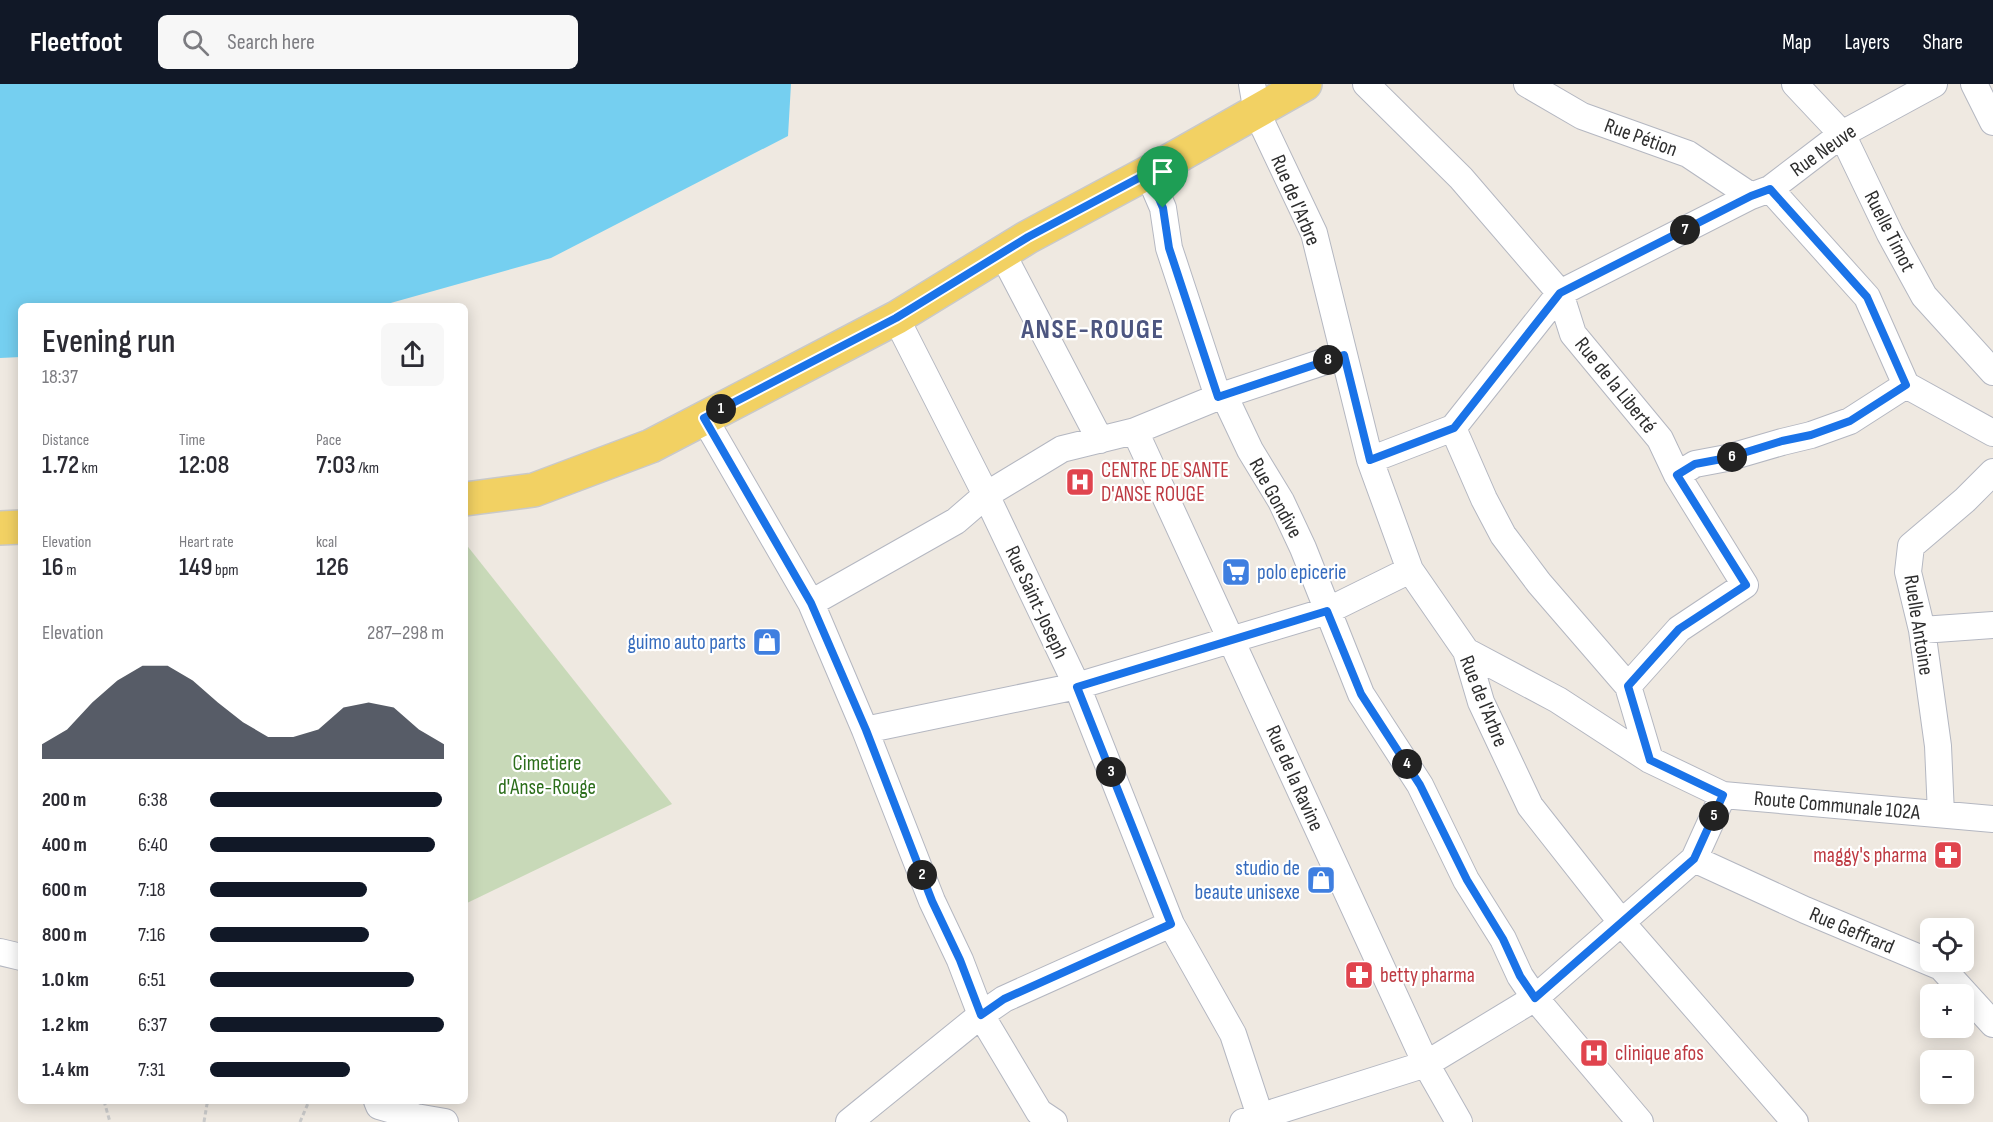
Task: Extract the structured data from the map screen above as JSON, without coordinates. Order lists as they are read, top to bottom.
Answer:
{
  "streets": {
    "street": [
      "Rue Pétion",
      "Rue Neuve",
      "Rue de l'Arbre",
      "Ruelle Timot",
      "Rue de la Liberté",
      "Rue Gondive",
      "Rue Saint-Joseph",
      "Ruelle Antoine",
      "Rue de la Ravine",
      "Route Communale 102A",
      "Rue Geffrard"
    ]
  },
  "crossings": [
    ["Rue Pétion", "Rue Neuve"],
    ["Rue Neuve", "Ruelle Timot"],
    ["Rue Neuve", "Rue de la Liberté"],
    ["Rue de l'Arbre", "Route Communale 102A"],
    ["Ruelle Antoine", "Route Communale 102A"]
  ],
  "districts": ["ANSE-ROUGE"],
  "parks": ["Cimetiere d'Anse-Rouge"],
  "places": {
    "hospital": ["CENTRE DE SANTE D'ANSE ROUGE", "clinique afos"],
    "supermarket": ["polo epicerie"],
    "shop": ["guimo auto parts", "studio de beaute unisexe"],
    "pharmacy": ["maggy's pharma", "betty pharma"]
  },
  "page": {
    "header": "Fleetfoot",
    "search": "Search here",
    "nav": ["Map", "Layers", "Share"],
    "pins": [
      "7",
      "8",
      "1",
      "6",
      "4",
      "3",
      "5",
      "2"
    ],
    "heading": ["Evening run", "18:37"],
    "stats": [
      ["Distance", "1.72 km"],
      ["Time", "12:08"],
      ["Pace", "7:03 /km"],
      ["Elevation", "16 m"],
      ["Heart rate", "149 bpm"],
      ["kcal", "126"]
    ],
    "chart": ["Elevation", "287–298 m"],
    "list": [
      {
        "name": "200 m",
        "note": "6:38"
      },
      {
        "name": "400 m",
        "note": "6:40"
      },
      {
        "name": "600 m",
        "note": "7:18"
      },
      {
        "name": "800 m",
        "note": "7:16"
      },
      {
        "name": "1.0 km",
        "note": "6:51"
      },
      {
        "name": "1.2 km",
        "note": "6:37"
      },
      {
        "name": "1.4 km",
        "note": "7:31"
      }
    ],
    "map_buttons": ["+", "−"]
  }
}
